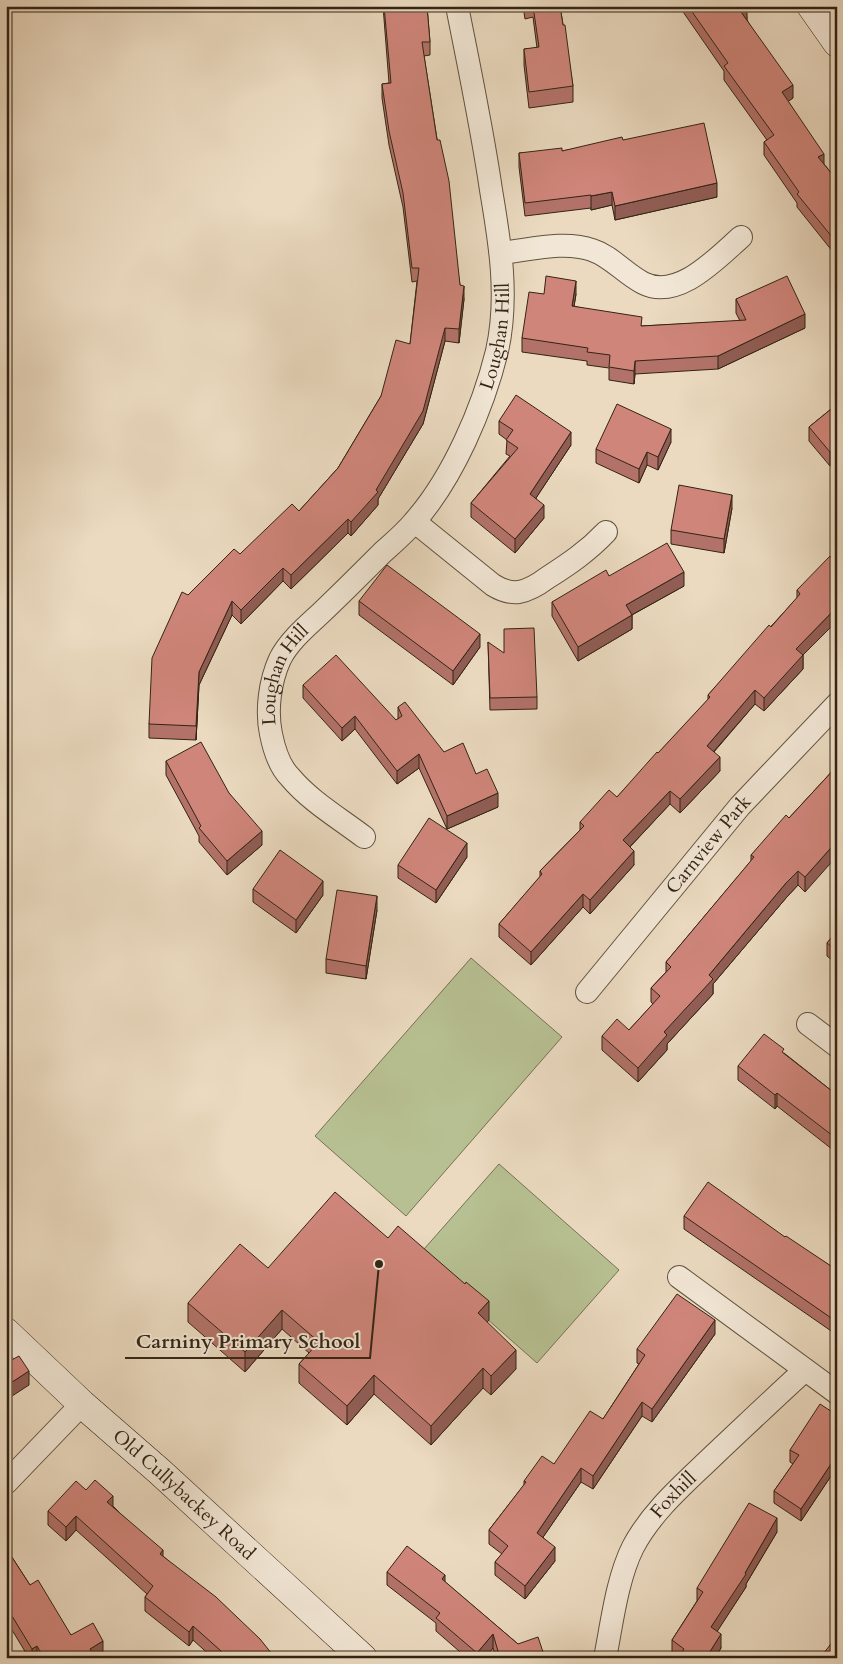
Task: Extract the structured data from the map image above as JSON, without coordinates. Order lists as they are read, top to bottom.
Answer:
{
  "streets": {
    "street": [
      "Loughan Hill",
      "Carnview Park",
      "Foxhill",
      "Old Cullybackey Road"
    ]
  },
  "places": ["Carniny Primary School"]
}
